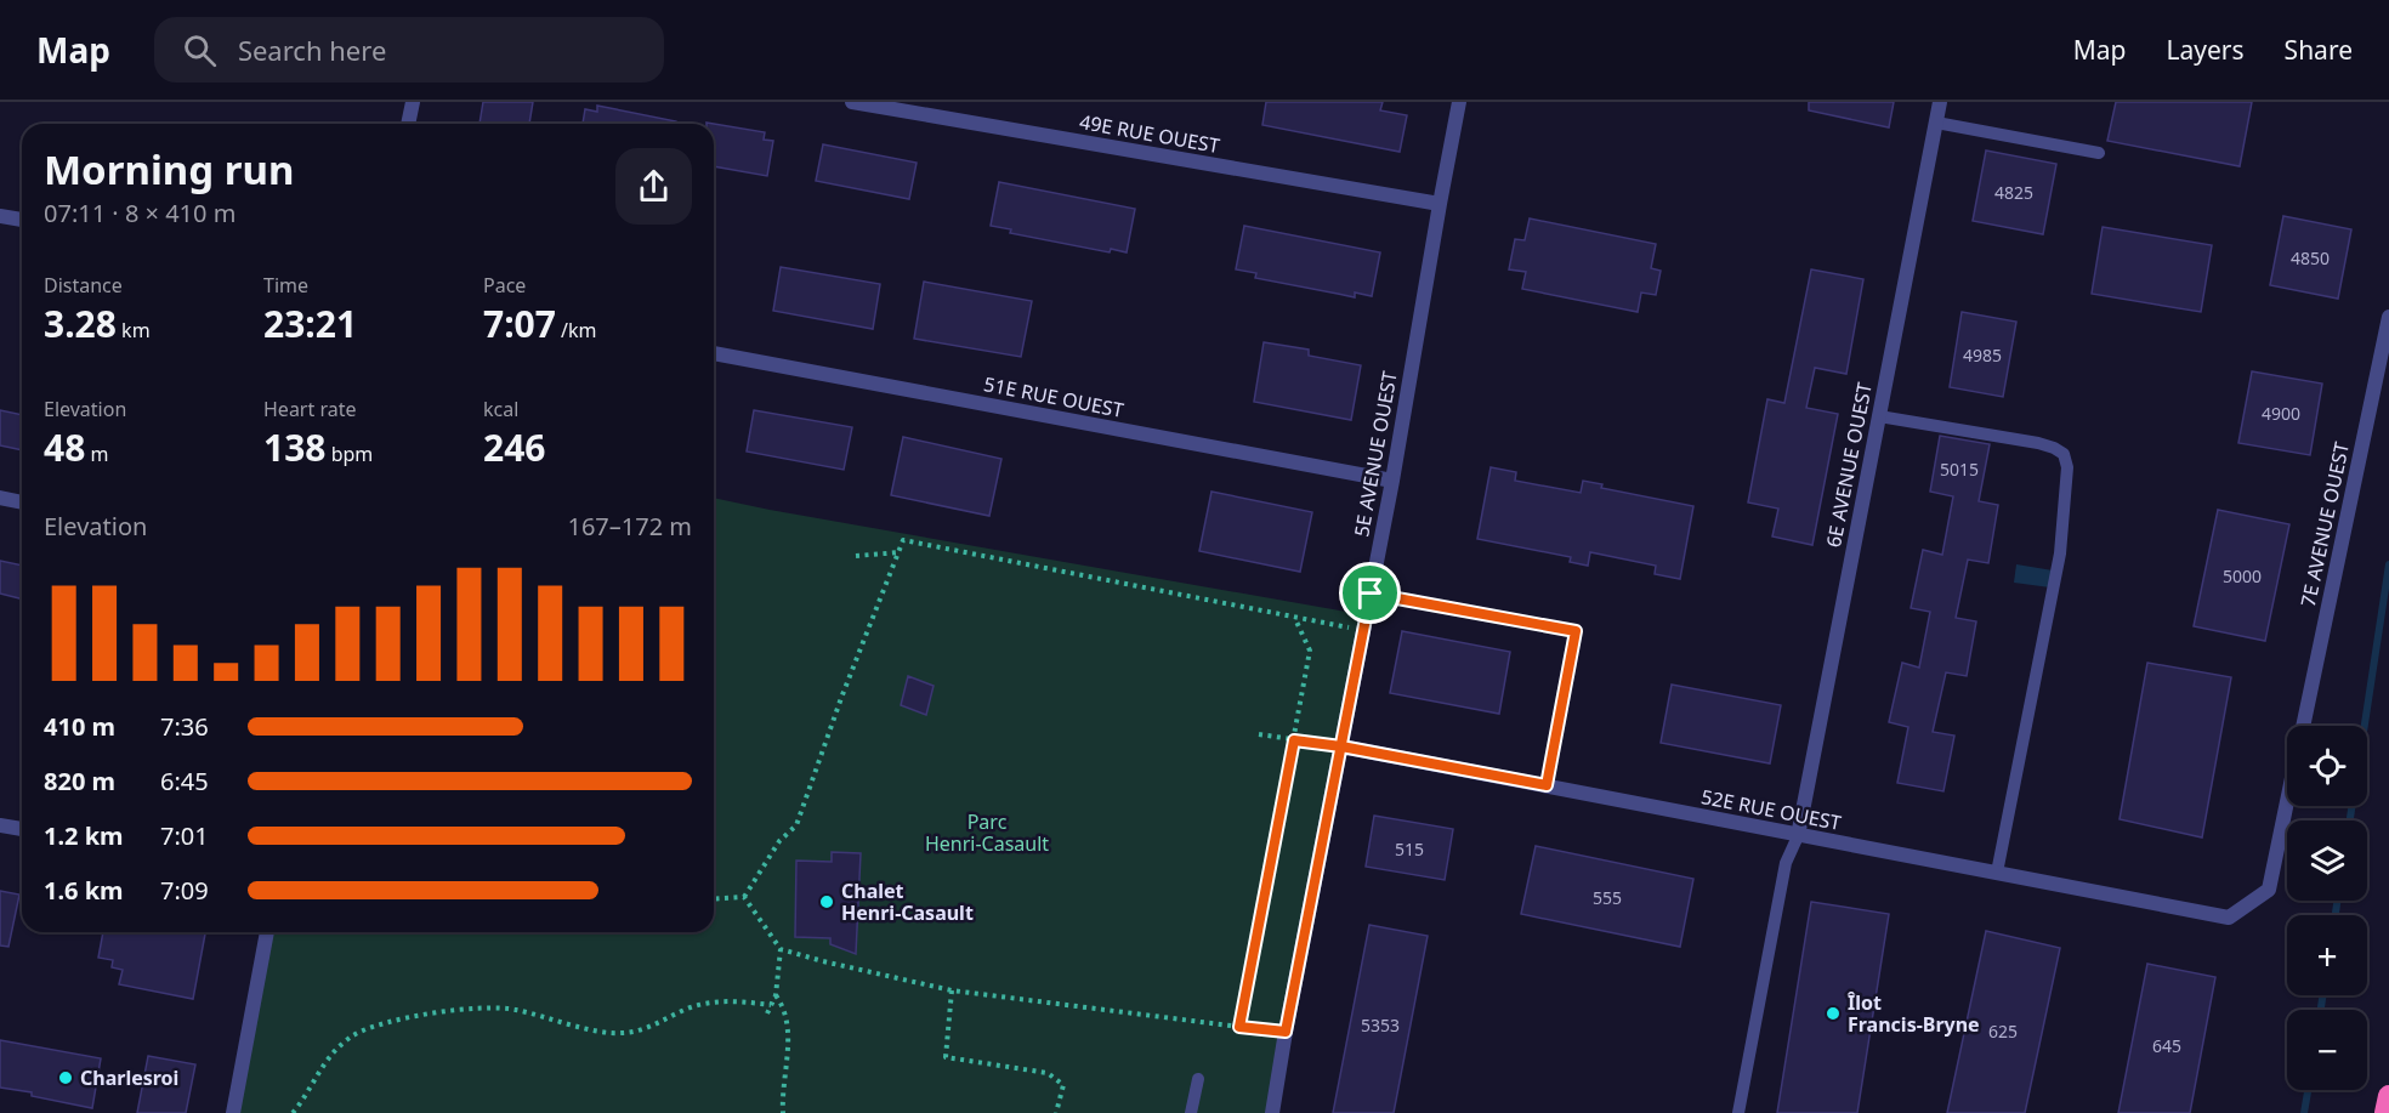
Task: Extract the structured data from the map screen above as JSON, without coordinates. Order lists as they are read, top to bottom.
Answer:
{
  "streets": {
    "street": [
      "49E RUE OUEST",
      "51E RUE OUEST",
      "5E AVENUE OUEST",
      "6E AVENUE OUEST",
      "7E AVENUE OUEST",
      "52E RUE OUEST"
    ]
  },
  "crossings": [
    ["49E RUE OUEST", "5E AVENUE OUEST"],
    ["51E RUE OUEST", "5E AVENUE OUEST"],
    ["5E AVENUE OUEST", "52E RUE OUEST"],
    ["6E AVENUE OUEST", "52E RUE OUEST"],
    ["7E AVENUE OUEST", "52E RUE OUEST"]
  ],
  "parks": ["Parc Henri-Casault"],
  "places": ["Chalet Henri-Casault", "Îlot Francis-Bryne", "Charlesroi"],
  "house_numbers": [
    "4825",
    "4850",
    "4985",
    "4900",
    "5015",
    "5000",
    "515",
    "555",
    "5353",
    "625",
    "645"
  ],
  "page": {
    "header": "Map",
    "search": "Search here",
    "nav": ["Map", "Layers", "Share"],
    "heading": ["Morning run", "07:11 · 8 × 410 m"],
    "stats": [
      ["Distance", "3.28 km"],
      ["Time", "23:21"],
      ["Pace", "7:07 /km"],
      ["Elevation", "48 m"],
      ["Heart rate", "138 bpm"],
      ["kcal", "246"]
    ],
    "chart": ["Elevation", "167–172 m"],
    "list": [
      {
        "name": "410 m",
        "note": "7:36"
      },
      {
        "name": "820 m",
        "note": "6:45"
      },
      {
        "name": "1.2 km",
        "note": "7:01"
      },
      {
        "name": "1.6 km",
        "note": "7:09"
      }
    ],
    "map_buttons": ["+", "−"]
  }
}
